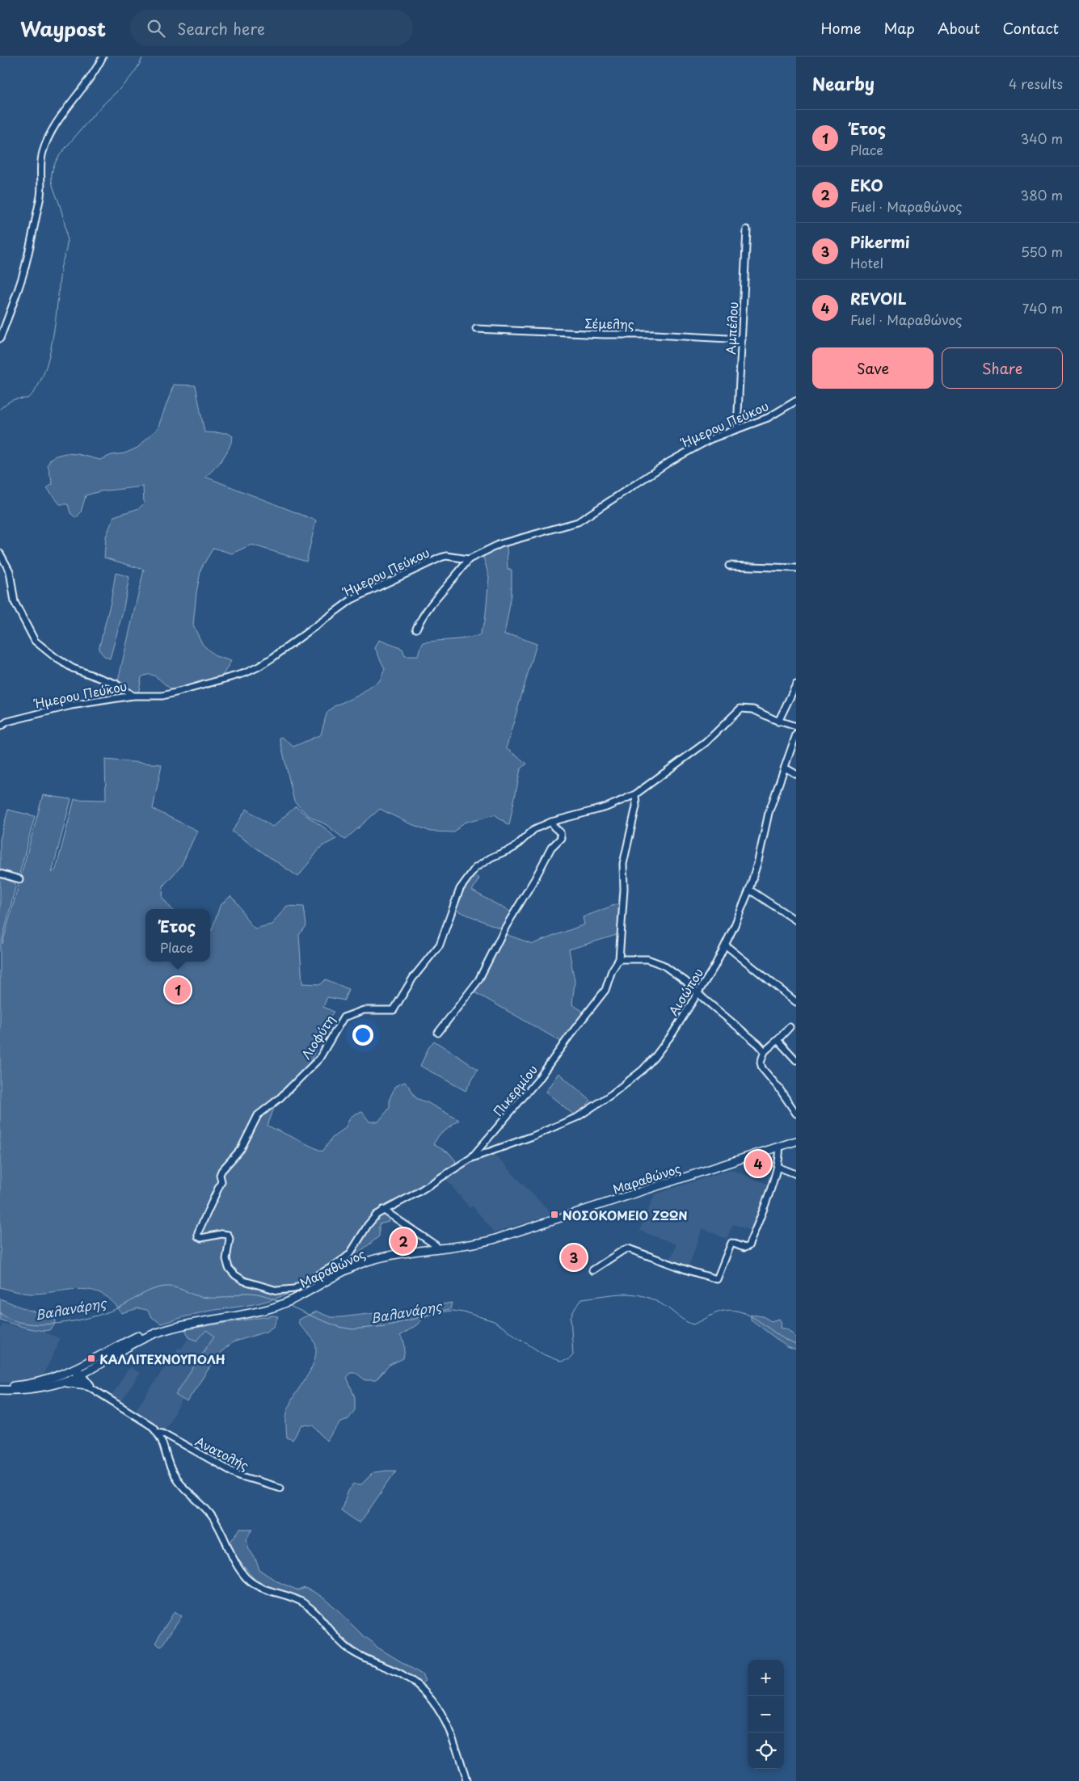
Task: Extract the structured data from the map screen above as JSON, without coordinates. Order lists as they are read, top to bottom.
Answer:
{
  "streets": {
    "main road": ["Μαραθώνος"],
    "street": [
      "Σέμελης",
      "Αμπέλου",
      "Ήμερου Πεύκου",
      "Αισώπου",
      "Λιοφύτη",
      "Πικερμίου",
      "Ανατολής"
    ]
  },
  "crossings": [
    ["Σέμελης", "Αμπέλου"],
    ["Αμπέλου", "Ήμερου Πεύκου"],
    ["Αισώπου", "Πικερμίου"],
    ["Λιοφύτη", "Πικερμίου"]
  ],
  "water": ["Βαλανάρης"],
  "places": {
    "transit": ["ΝΟΣΟΚΟΜΕΙΟ ΖΩΩΝ", "ΚΑΛΛΙΤΕΧΝΟΥΠΟΛΗ"]
  },
  "page": {
    "header": "Waypost",
    "search": "Search here",
    "nav": [
      "Home",
      "Map",
      "About",
      "Contact"
    ],
    "heading": ["Nearby", "4 results"],
    "list": [
      {
        "mark": "1",
        "name": "Έτος",
        "note": "Place",
        "value": "340 m"
      },
      {
        "mark": "2",
        "name": "EKO",
        "note": "Fuel · Μαραθώνος",
        "value": "380 m"
      },
      {
        "mark": "3",
        "name": "Pikermi",
        "note": "Hotel",
        "value": "550 m"
      },
      {
        "mark": "4",
        "name": "REVOIL",
        "note": "Fuel · Μαραθώνος",
        "value": "740 m"
      }
    ],
    "buttons": ["Save", "Share"],
    "popup": ["Έτος", "Place"],
    "pins": [
      "1",
      "4",
      "2",
      "3"
    ],
    "map_buttons": ["+", "−"]
  }
}
